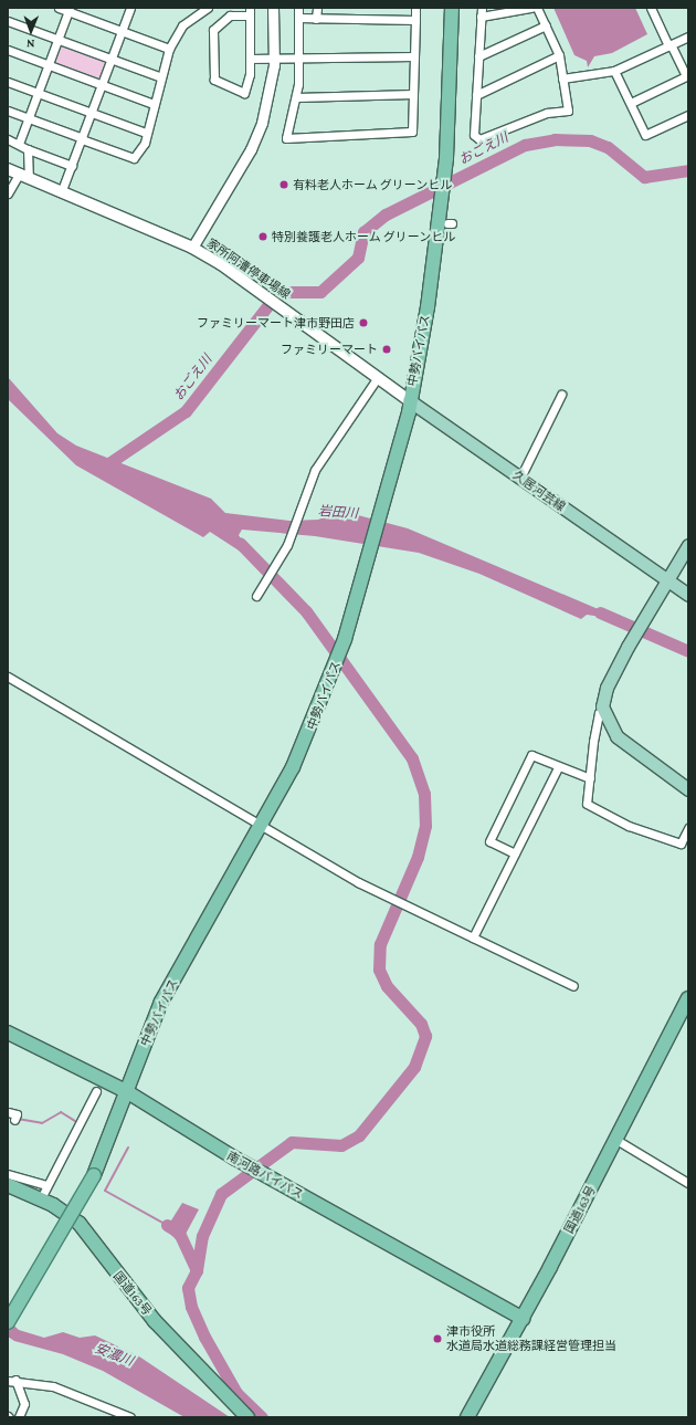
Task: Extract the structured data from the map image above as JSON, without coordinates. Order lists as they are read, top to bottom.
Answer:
{
  "streets": {
    "highway": ["中勢バイパス", "南河路バイパス", "国道163号"],
    "main road": ["家所阿漕停車場線", "久居河芸線"]
  },
  "crossings": [
    ["家所阿漕停車場線", "中勢バイパス"],
    ["家所阿漕停車場線", "久居河芸線"],
    ["中勢バイパス", "久居河芸線"],
    ["中勢バイパス", "南河路バイパス"],
    ["南河路バイパス", "国道163号"]
  ],
  "water": ["おごえ川", "岩田川", "安濃川"],
  "places": [
    "有料老人ホーム グリーンヒル",
    "特別養護老人ホーム グリーンヒル",
    "ファミリーマート津市野田店",
    "ファミリーマート",
    "津市役所 水道局水道総務課経営管理担当"
  ],
  "north": "bottom"
}
